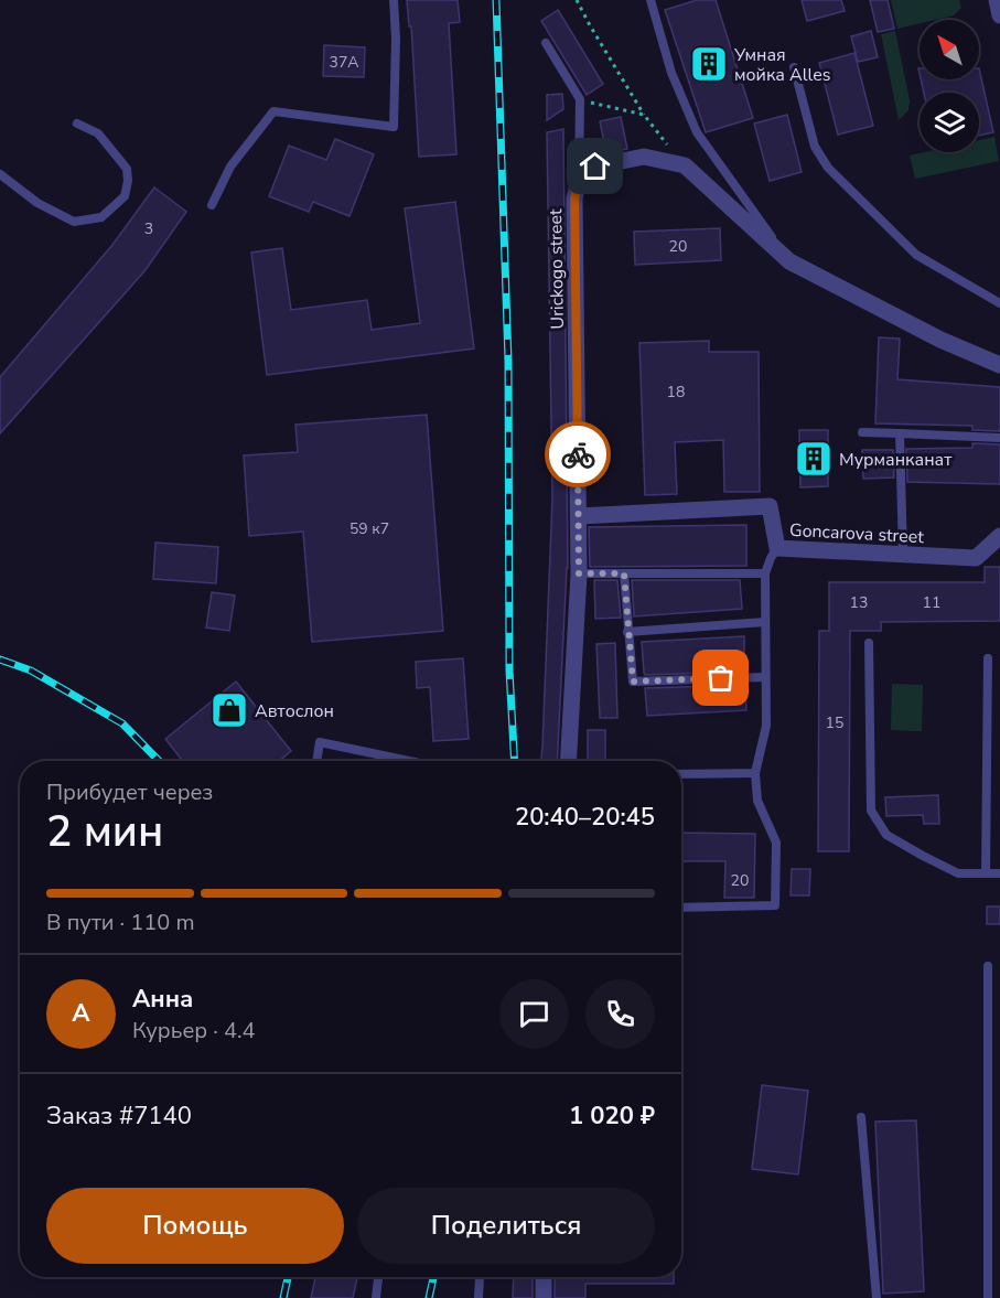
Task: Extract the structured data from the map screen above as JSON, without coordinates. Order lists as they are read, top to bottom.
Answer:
{
  "streets": {
    "street": ["Urickogo street", "Goncarova street"]
  },
  "crossings": [
    ["Urickogo street", "Goncarova street"]
  ],
  "places": {
    "building": ["Умная мойка Alles", "Мурманканат"],
    "shop": ["Автослон"]
  },
  "house_numbers": [
    "37А",
    "3",
    "20",
    "18",
    "59 к7",
    "13",
    "11",
    "15",
    "20"
  ],
  "north": "top left",
  "page": {
    "heading": ["2 мин", "Прибудет через", "20:40–20:45"],
    "panel": [
      "Анна",
      "Курьер · 4.4",
      "Заказ #7140",
      "1 020 ₽"
    ],
    "bar": "В пути · 110 m",
    "round": "А",
    "buttons": ["Помощь", "Поделиться"]
  }
}
